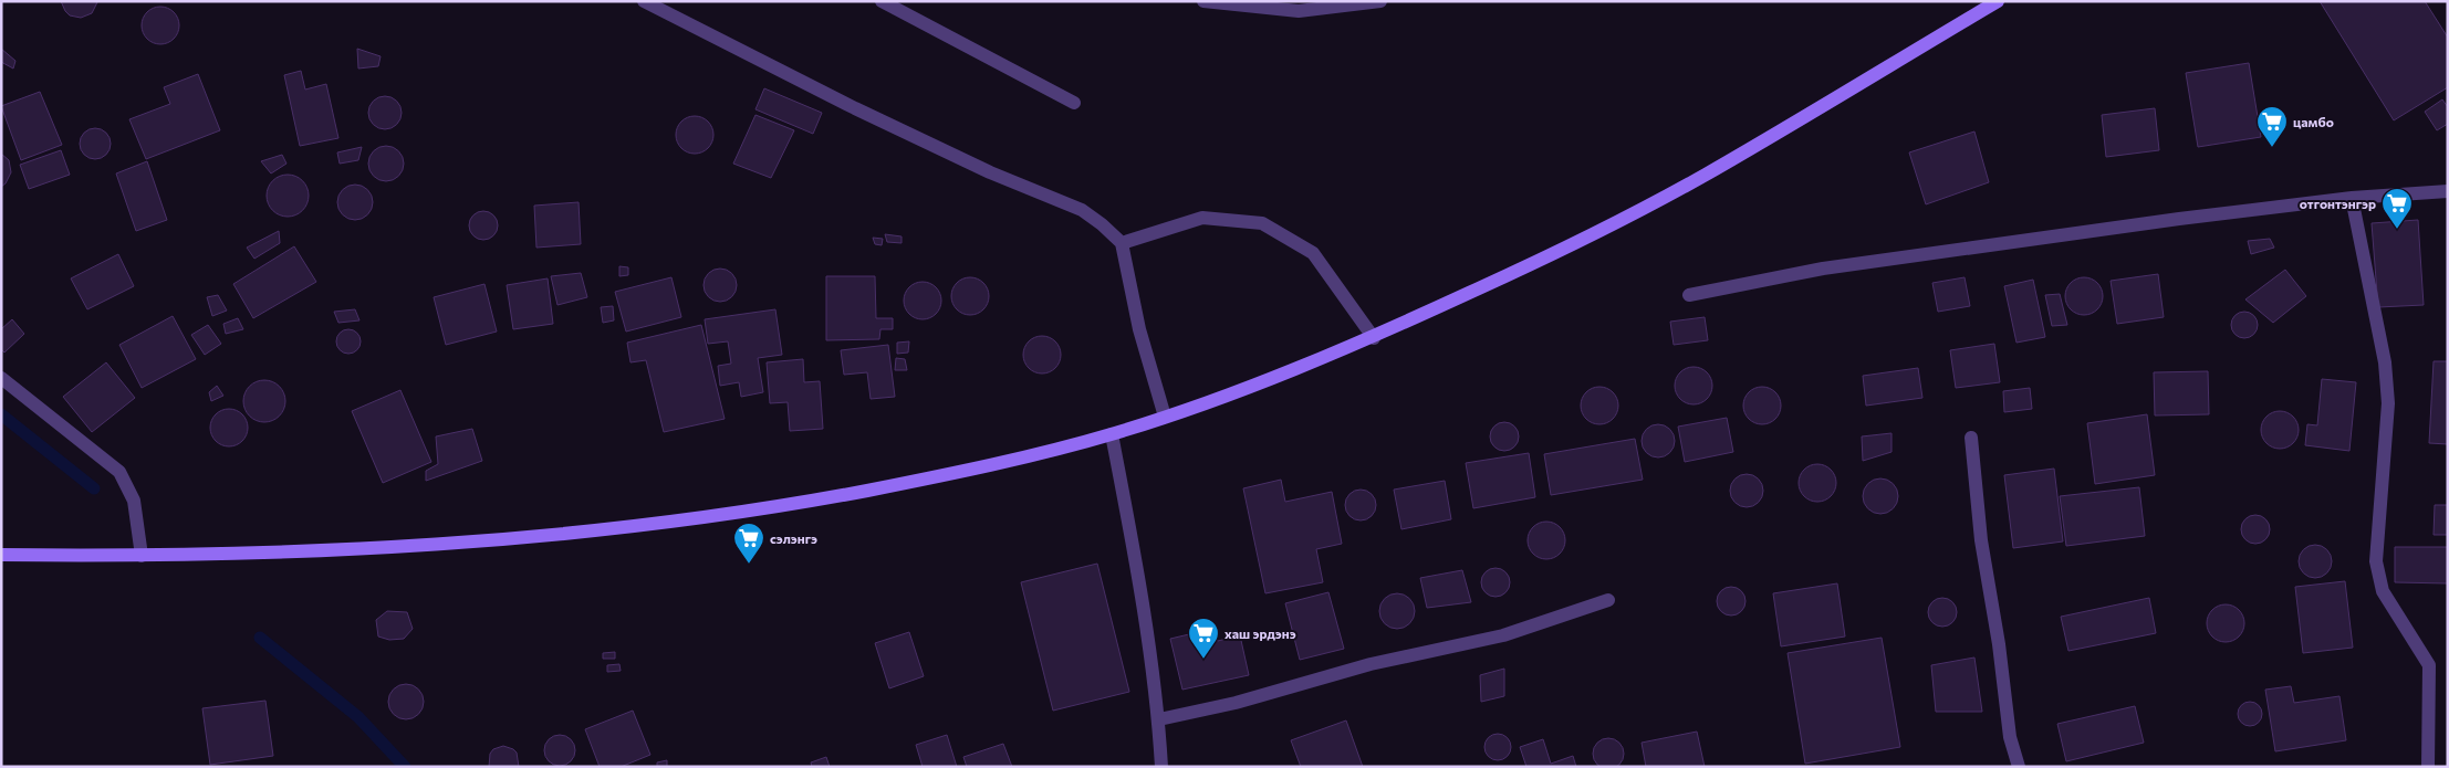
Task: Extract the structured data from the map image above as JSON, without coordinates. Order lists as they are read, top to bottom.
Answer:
{
  "places": {
    "supermarket": [
      "цамбо",
      "отгонтэнгэр",
      "сэлэнгэ",
      "хаш эрдэнэ"
    ]
  }
}
